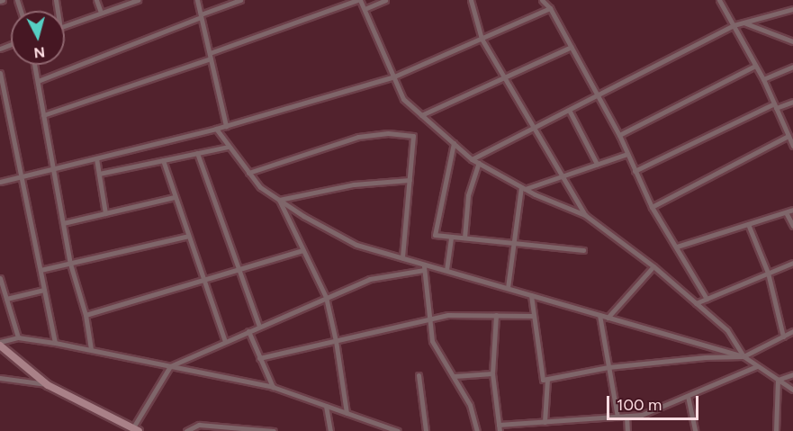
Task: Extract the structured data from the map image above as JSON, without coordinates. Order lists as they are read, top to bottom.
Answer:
{
  "scale_bar": "100 m",
  "north": "bottom"
}
